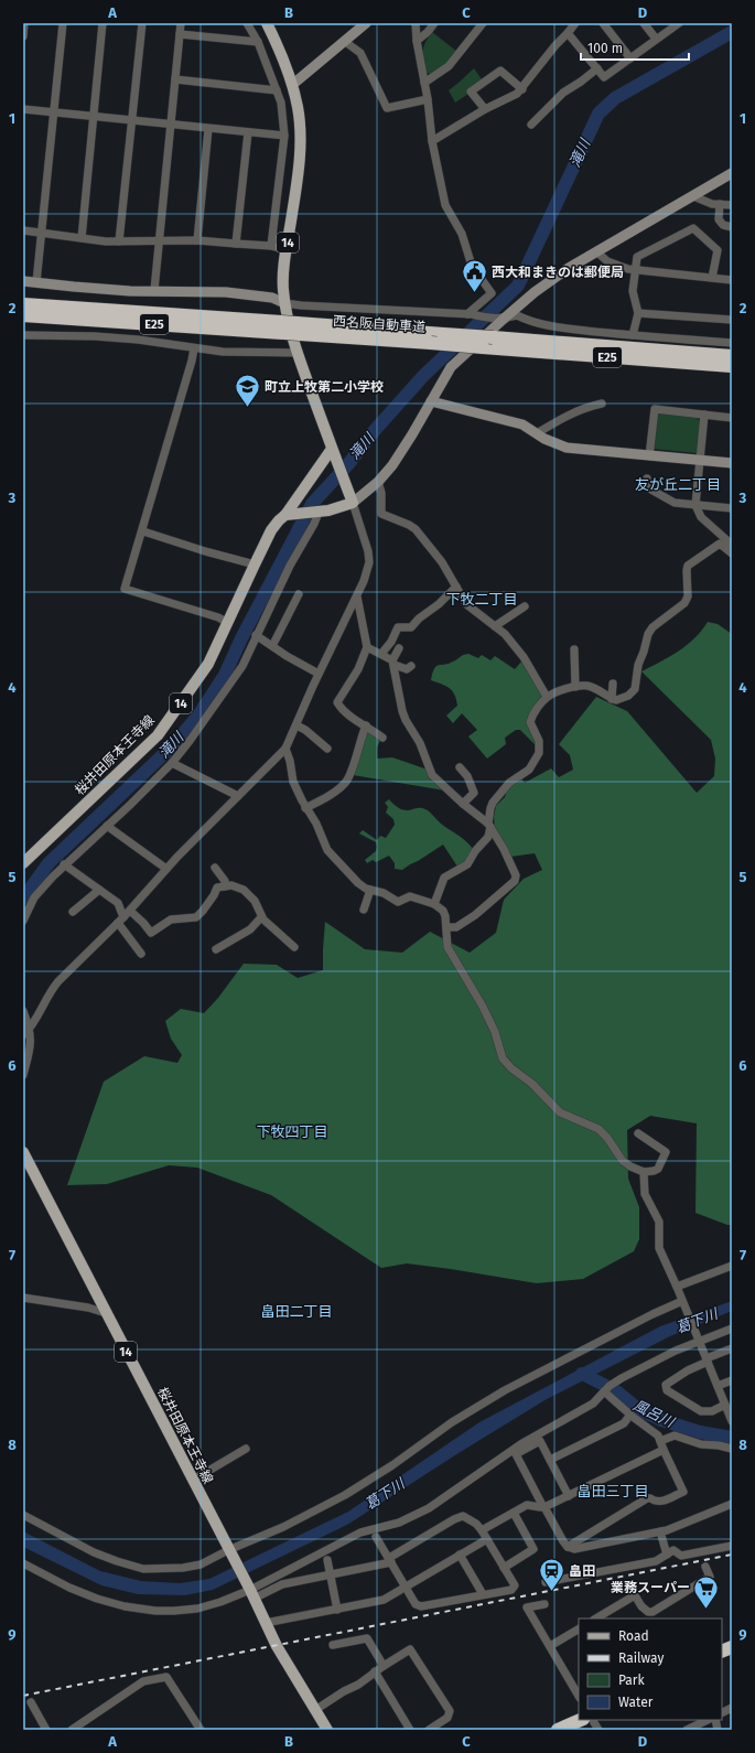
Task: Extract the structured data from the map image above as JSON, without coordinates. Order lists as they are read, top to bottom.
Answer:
{
  "streets": {
    "highway": ["E25", "西名阪自動車道"],
    "main road": ["14", "桜井田原本王寺線"]
  },
  "crossings": [
    ["14", "桜井田原本王寺線"]
  ],
  "districts": [
    "友が丘二丁目",
    "下牧二丁目",
    "下牧四丁目",
    "畠田二丁目",
    "畠田三丁目"
  ],
  "water": ["滝川", "葛下川", "風呂川"],
  "places": {
    "public building": ["西大和まきのは郵便局"],
    "school or university": ["町立上牧第二小学校"],
    "station": ["畠田"],
    "supermarket": ["業務スーパー"]
  },
  "legend": [
    "Road",
    "Railway",
    "Park",
    "Water"
  ],
  "scale_bar": "100 m",
  "grid": {
    "columns": [
      "A",
      "B",
      "C",
      "D"
    ],
    "rows": [
      "1",
      "2",
      "3",
      "4",
      "5",
      "6",
      "7",
      "8",
      "9"
    ]
  }
}
